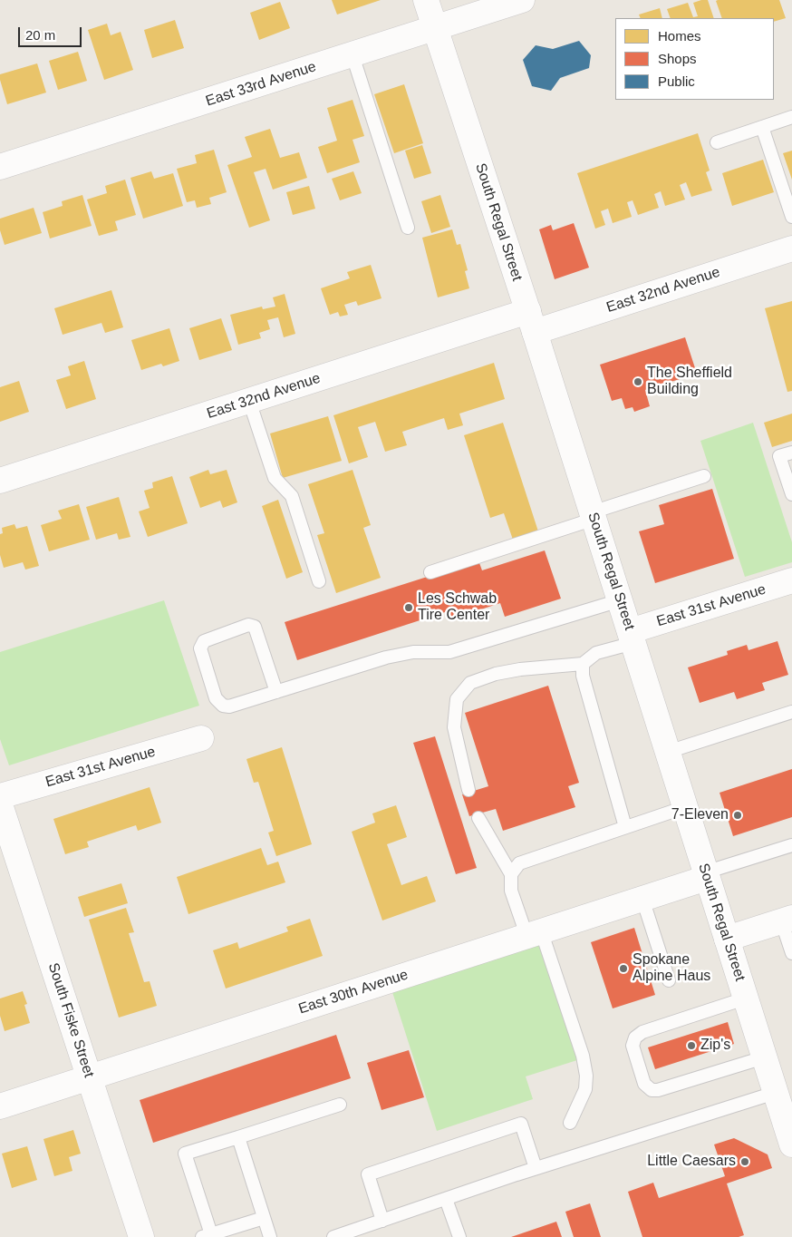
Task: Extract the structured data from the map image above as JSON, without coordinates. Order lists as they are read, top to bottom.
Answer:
{
  "streets": {
    "street": [
      "East 33rd Avenue",
      "South Regal Street",
      "East 32nd Avenue",
      "East 31st Avenue",
      "East 30th Avenue",
      "South Fiske Street"
    ]
  },
  "crossings": [
    ["East 33rd Avenue", "South Regal Street"],
    ["South Regal Street", "East 32nd Avenue"],
    ["South Regal Street", "East 31st Avenue"],
    ["South Regal Street", "East 30th Avenue"],
    ["East 30th Avenue", "South Fiske Street"]
  ],
  "places": [
    "The Sheffield Building",
    "Les Schwab Tire Center",
    "7-Eleven",
    "Spokane Alpine Haus",
    "Zip's",
    "Little Caesars"
  ],
  "legend": ["Homes", "Shops", "Public"],
  "scale_bar": "20 m"
}
